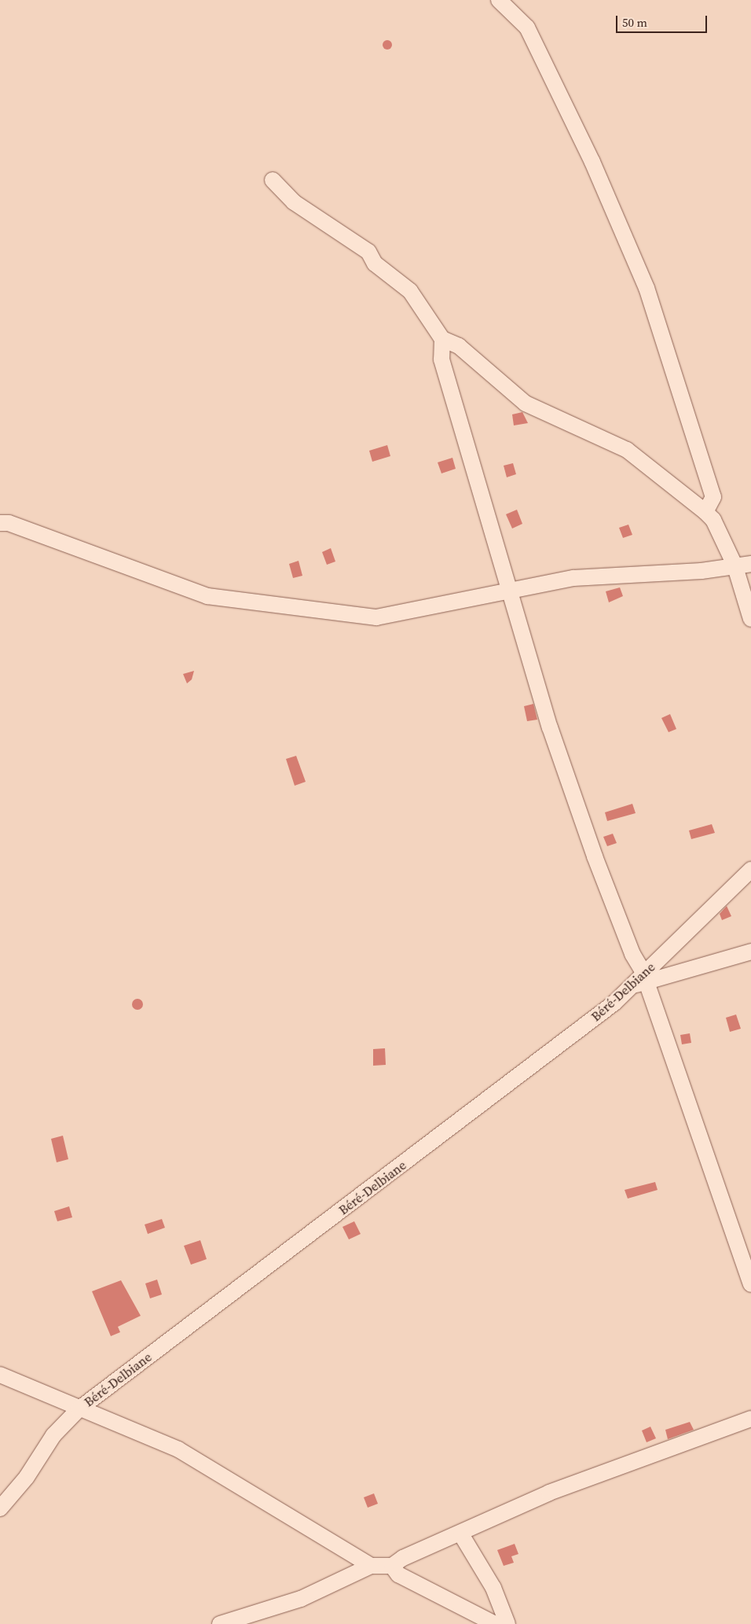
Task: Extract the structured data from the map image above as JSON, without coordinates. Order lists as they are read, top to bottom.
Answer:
{
  "streets": {
    "street": ["Béré-Delbiane"]
  },
  "scale_bar": "50 m"
}
